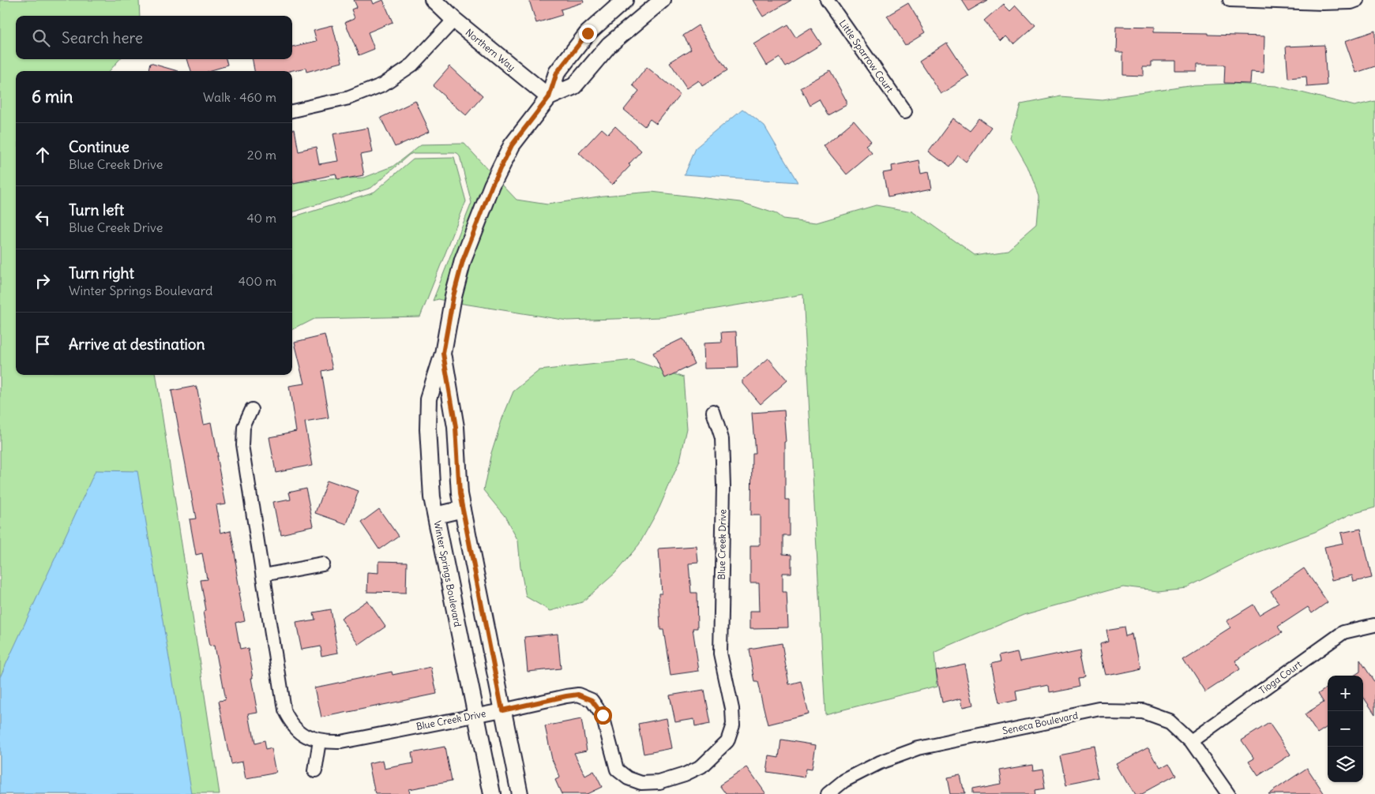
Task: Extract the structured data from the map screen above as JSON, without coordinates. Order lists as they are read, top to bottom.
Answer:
{
  "streets": {
    "street": [
      "Northern Way",
      "Little Sparrow Court",
      "Blue Creek Drive",
      "Winter Springs Boulevard",
      "Tioga Court",
      "Seneca Boulevard"
    ]
  },
  "crossings": [
    ["Northern Way", "Winter Springs Boulevard"],
    ["Blue Creek Drive", "Winter Springs Boulevard"],
    ["Tioga Court", "Seneca Boulevard"]
  ],
  "page": {
    "search": "Search here",
    "heading": ["6 min", "Walk · 460 m"],
    "list": [
      ["Continue", "Blue Creek Drive", "20 m"],
      ["Turn left", "Blue Creek Drive", "40 m"],
      ["Turn right", "Winter Springs Boulevard", "400 m"],
      "Arrive at destination"
    ],
    "map_buttons": ["+", "−"]
  }
}
